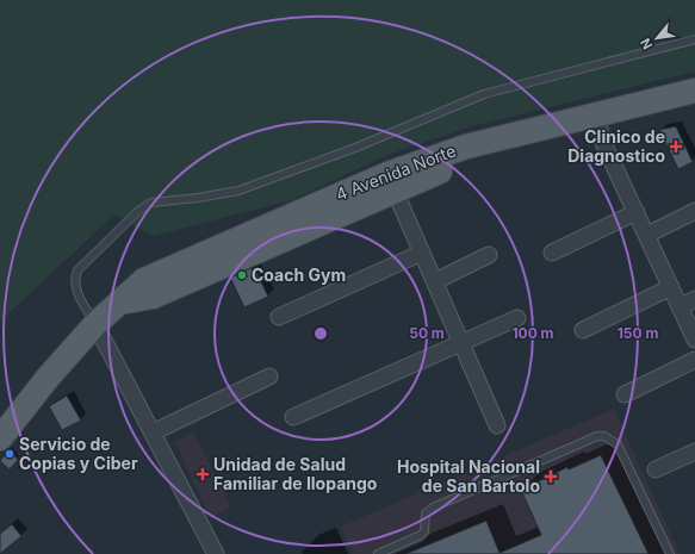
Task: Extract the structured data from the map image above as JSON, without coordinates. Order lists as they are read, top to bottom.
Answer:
{
  "streets": {
    "main road": ["4 Avenida Norte"]
  },
  "places": {
    "health": ["Clinico de Diagnostico", "Unidad de Salud Familiar de Ilopango", "Hospital Nacional de San Bartolo"],
    "other": ["Coach Gym", "Servicio de Copias y Ciber"]
  },
  "north": "bottom left",
  "rings": ["50 m", "100 m", "150 m"]
}
